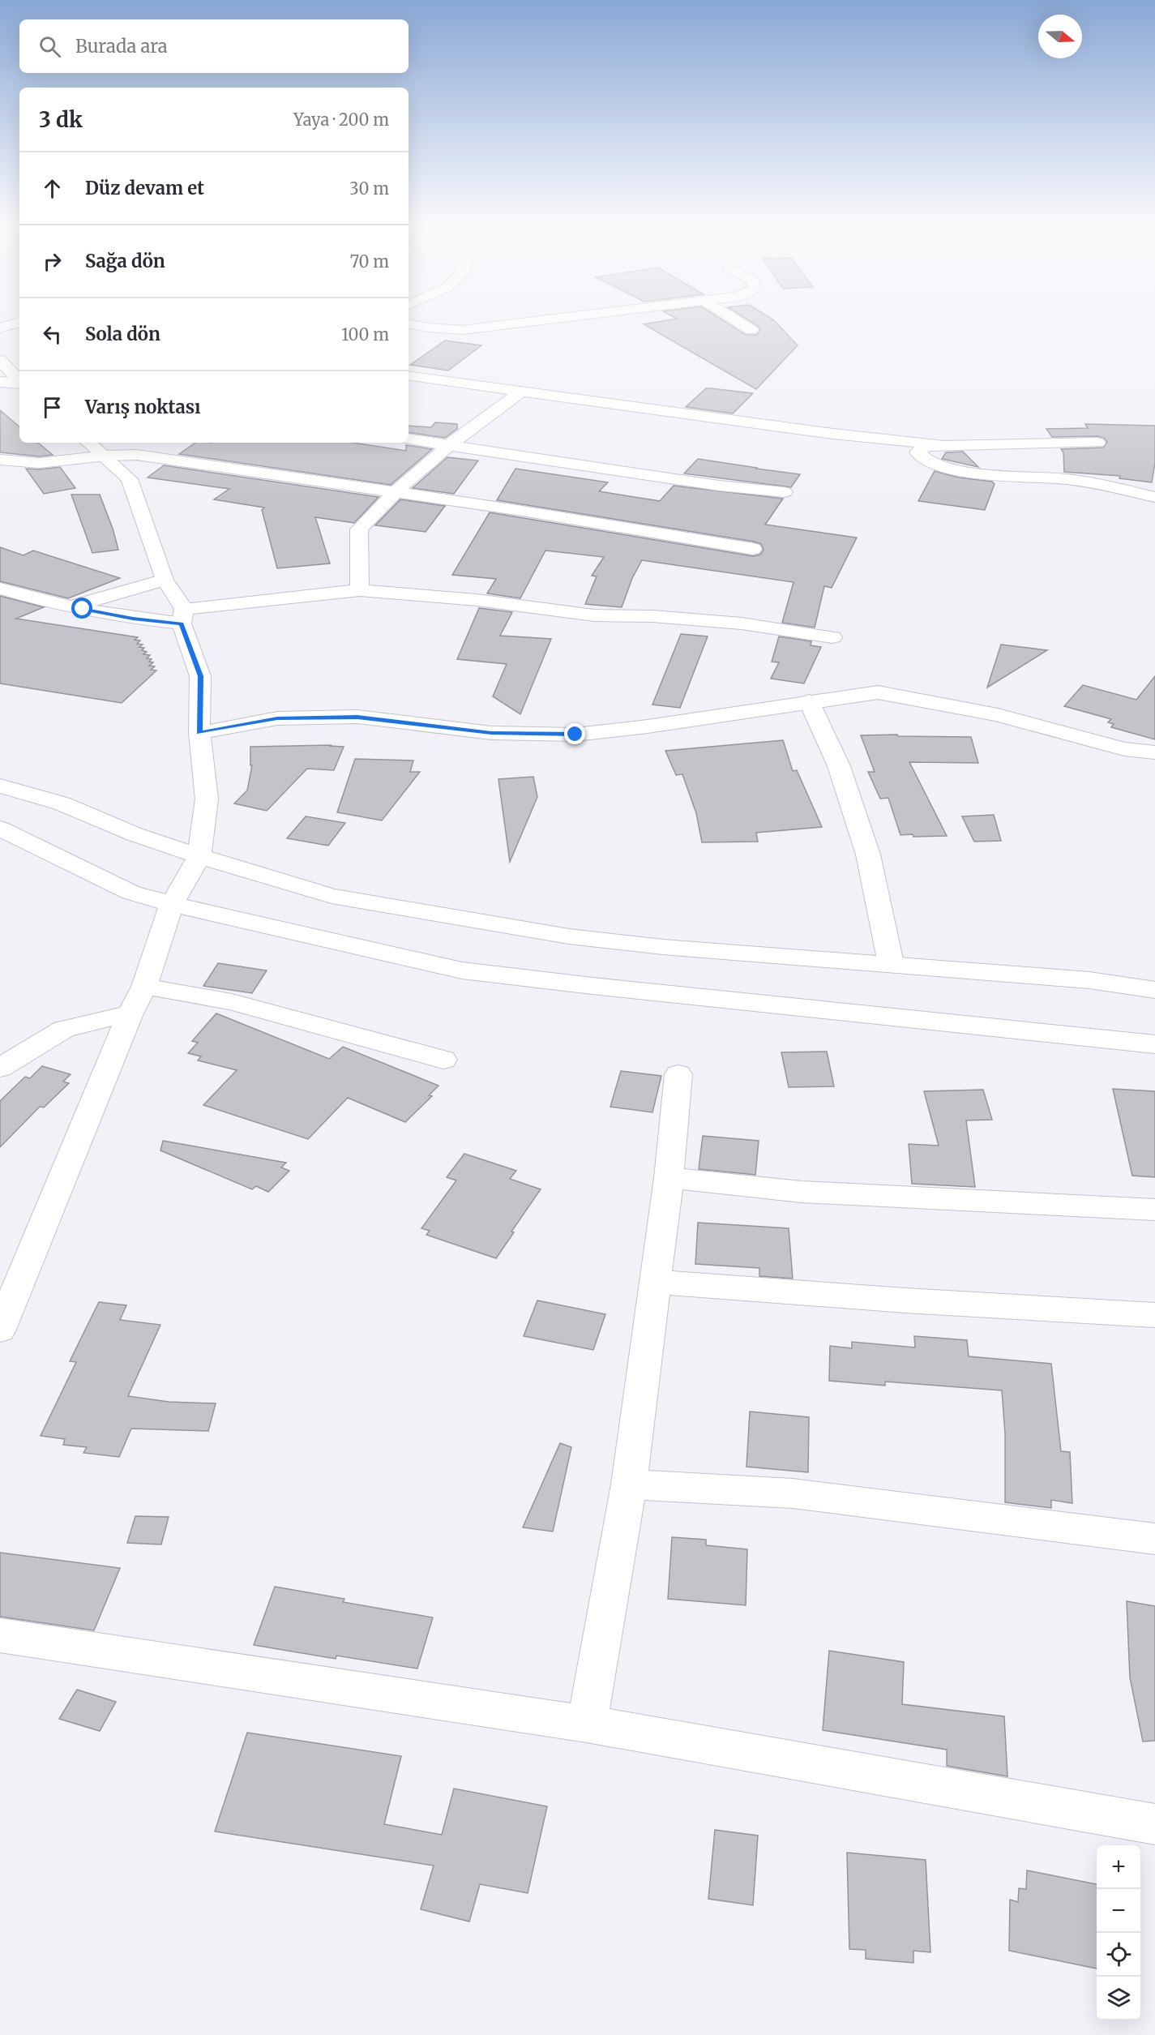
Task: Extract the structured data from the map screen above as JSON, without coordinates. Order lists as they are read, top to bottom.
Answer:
{
  "north": "right",
  "page": {
    "search": "Burada ara",
    "heading": ["3 dk", "Yaya · 200 m"],
    "list": [
      ["Düz devam et", "30 m"],
      ["Sağa dön", "70 m"],
      ["Sola dön", "100 m"],
      "Varış noktası"
    ],
    "map_buttons": ["+", "−"]
  }
}
